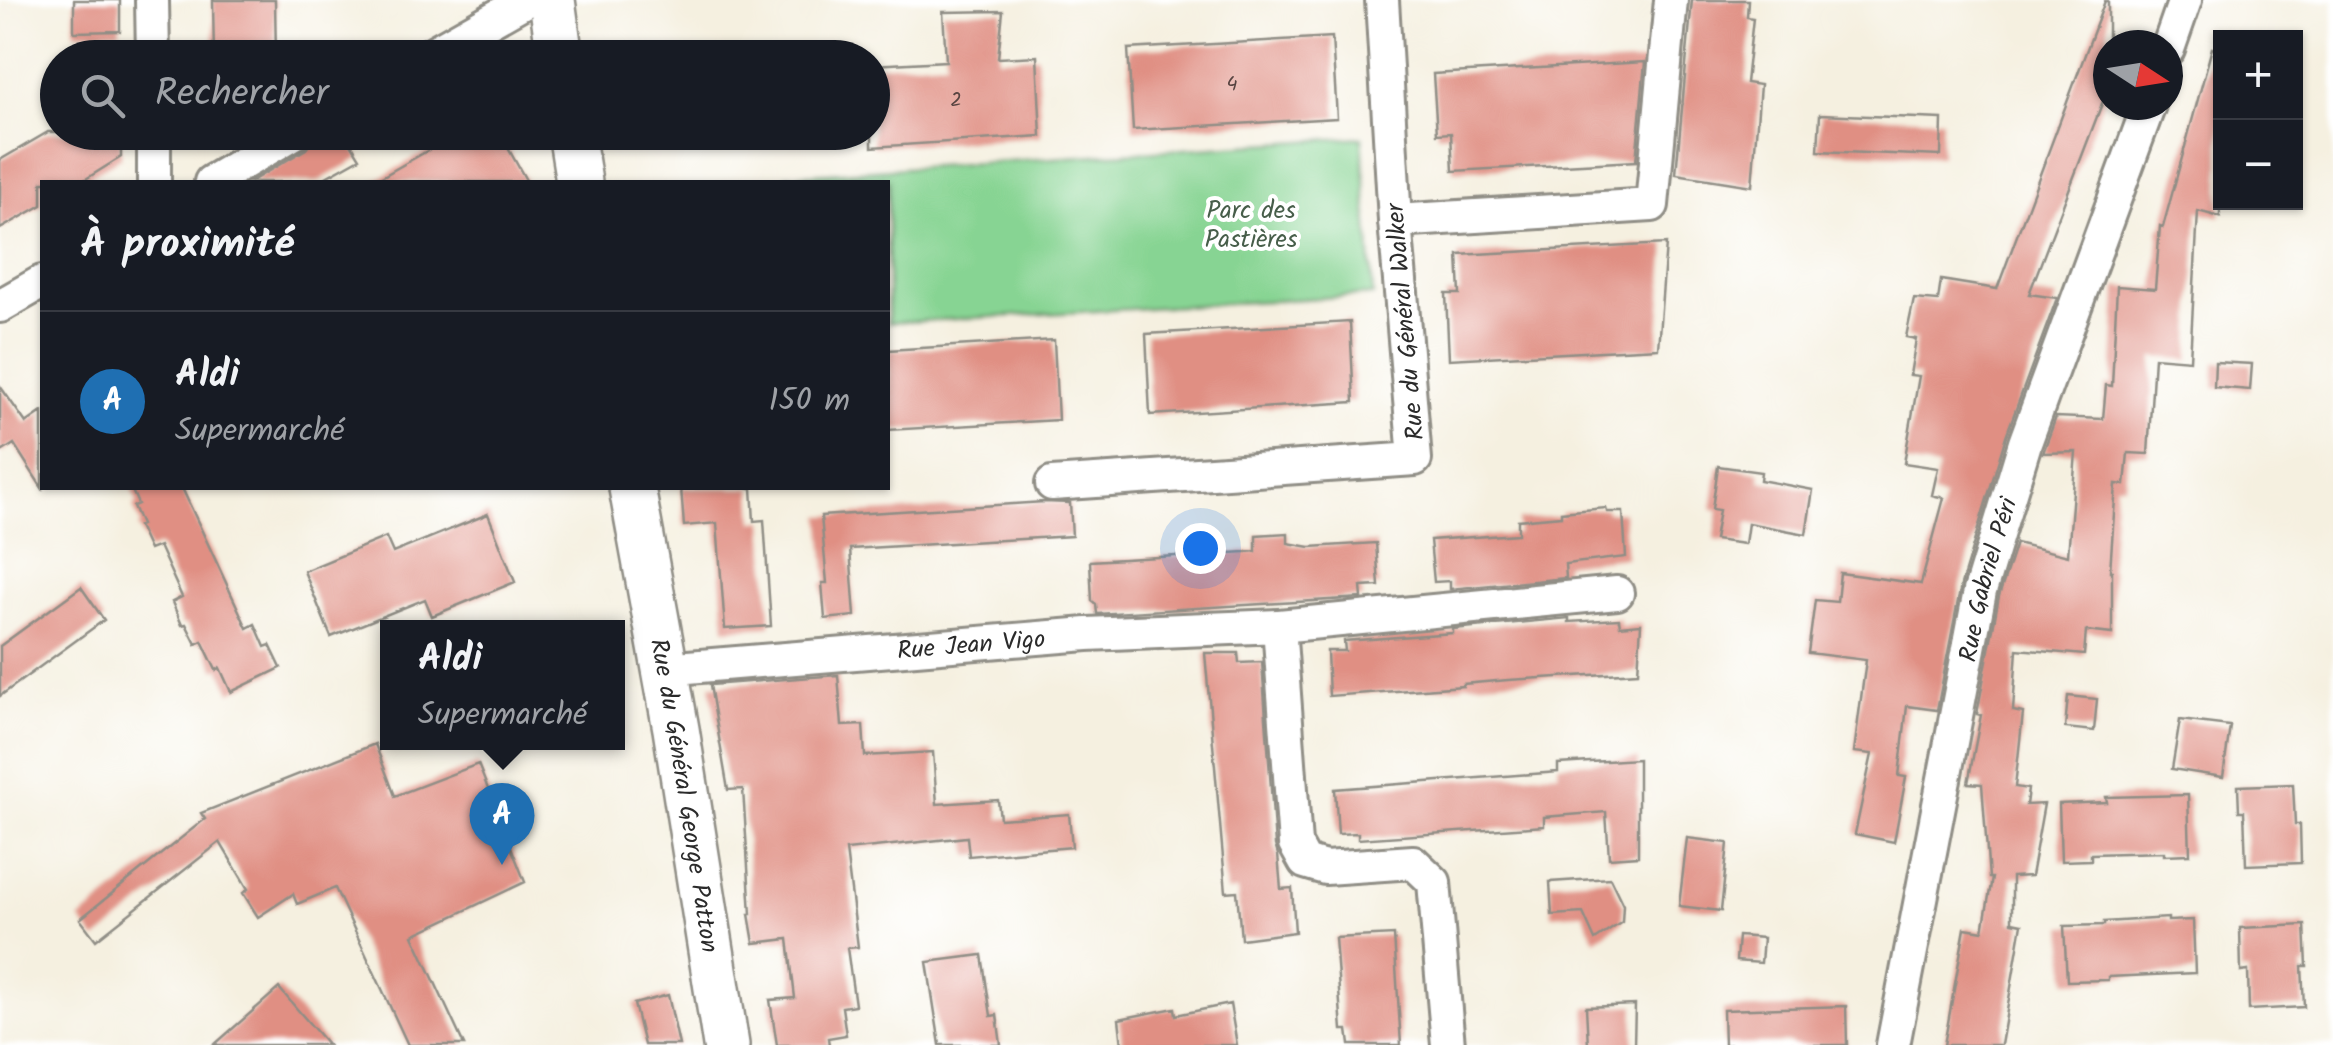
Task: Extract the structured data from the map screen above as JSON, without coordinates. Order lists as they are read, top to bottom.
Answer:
{
  "streets": {
    "main road": ["Rue du Général George Patton"],
    "street": ["Rue du Général Walker", "Rue Gabriel Péri", "Rue Jean Vigo"]
  },
  "crossings": [
    ["Rue Jean Vigo", "Rue du Général George Patton"]
  ],
  "parks": ["Parc des Pastières"],
  "house_numbers": ["4", "2"],
  "north": "right",
  "page": {
    "map_buttons": ["+", "−"],
    "search": "Rechercher",
    "heading": "À proximité",
    "list": [
      {
        "mark": "A",
        "name": "Aldi",
        "note": "Supermarché",
        "value": "150 m"
      }
    ],
    "popup": ["Aldi", "Supermarché"],
    "pins": "A"
  }
}
